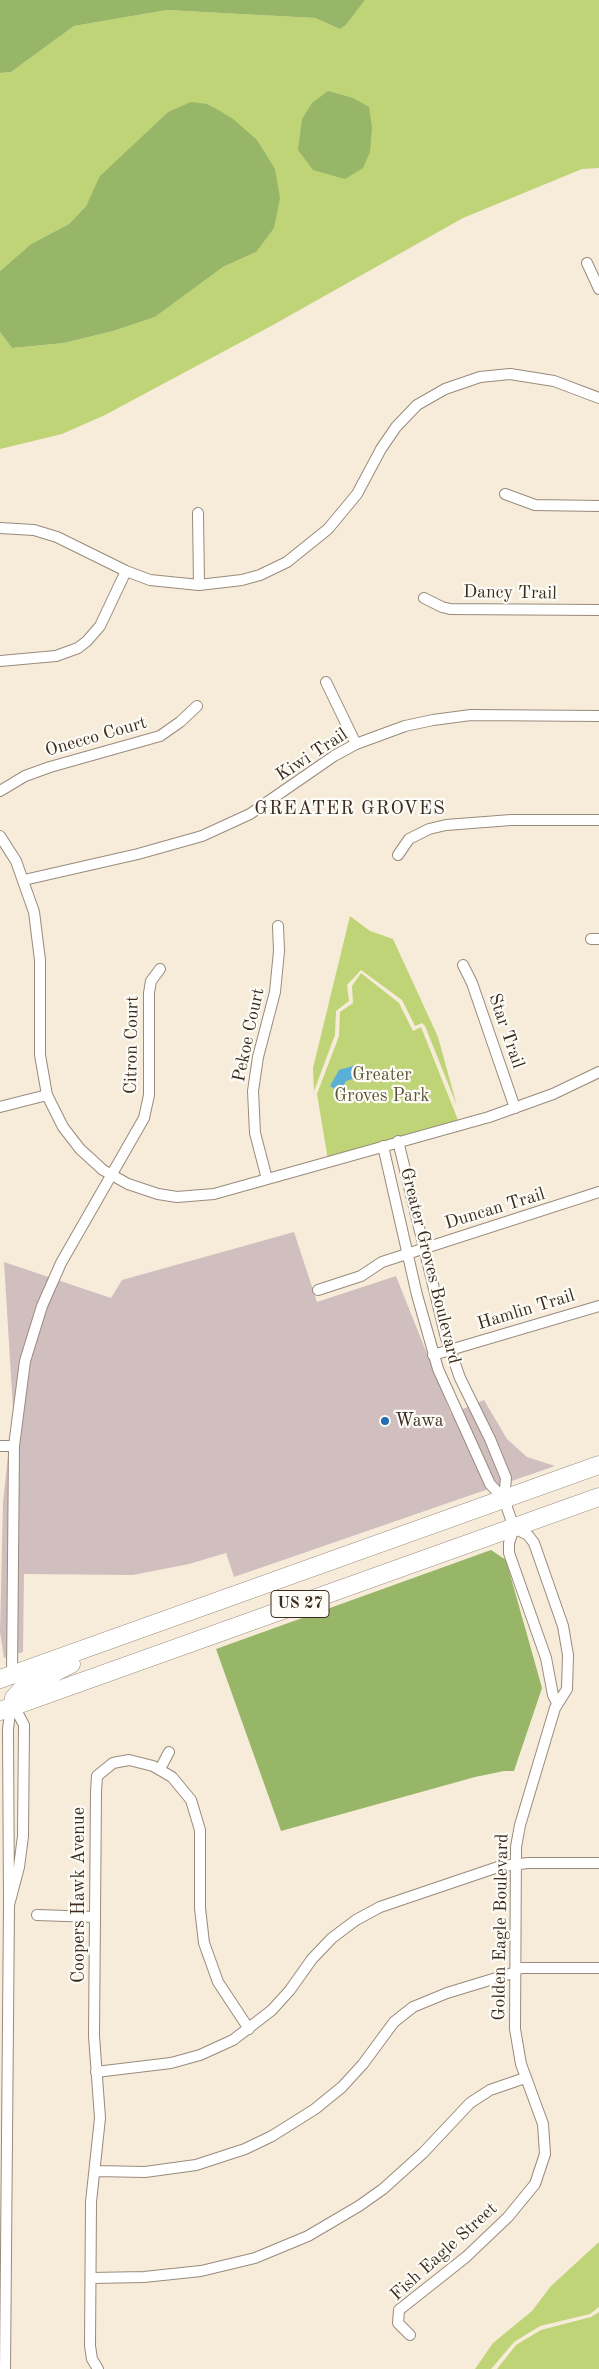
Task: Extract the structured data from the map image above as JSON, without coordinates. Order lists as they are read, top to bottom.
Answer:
{
  "streets": {
    "highway": ["US 27"],
    "street": [
      "Dancy Trail",
      "Onecco Court",
      "Kiwi Trail",
      "Star Trail",
      "Pekoe Court",
      "Citron Court",
      "Duncan Trail",
      "Greater Groves Boulevard",
      "Hamlin Trail",
      "Coopers Hawk Avenue",
      "Golden Eagle Boulevard",
      "Fish Eagle Street"
    ]
  },
  "crossings": [
    ["Citron Court", "US 27"],
    ["Duncan Trail", "Greater Groves Boulevard"],
    ["Greater Groves Boulevard", "Hamlin Trail"],
    ["Greater Groves Boulevard", "US 27"],
    ["Greater Groves Boulevard", "Golden Eagle Boulevard"],
    ["US 27", "Golden Eagle Boulevard"],
    ["Golden Eagle Boulevard", "Fish Eagle Street"]
  ],
  "districts": ["GREATER GROVES"],
  "parks": ["Greater Groves Park"],
  "places": ["Wawa"]
}
